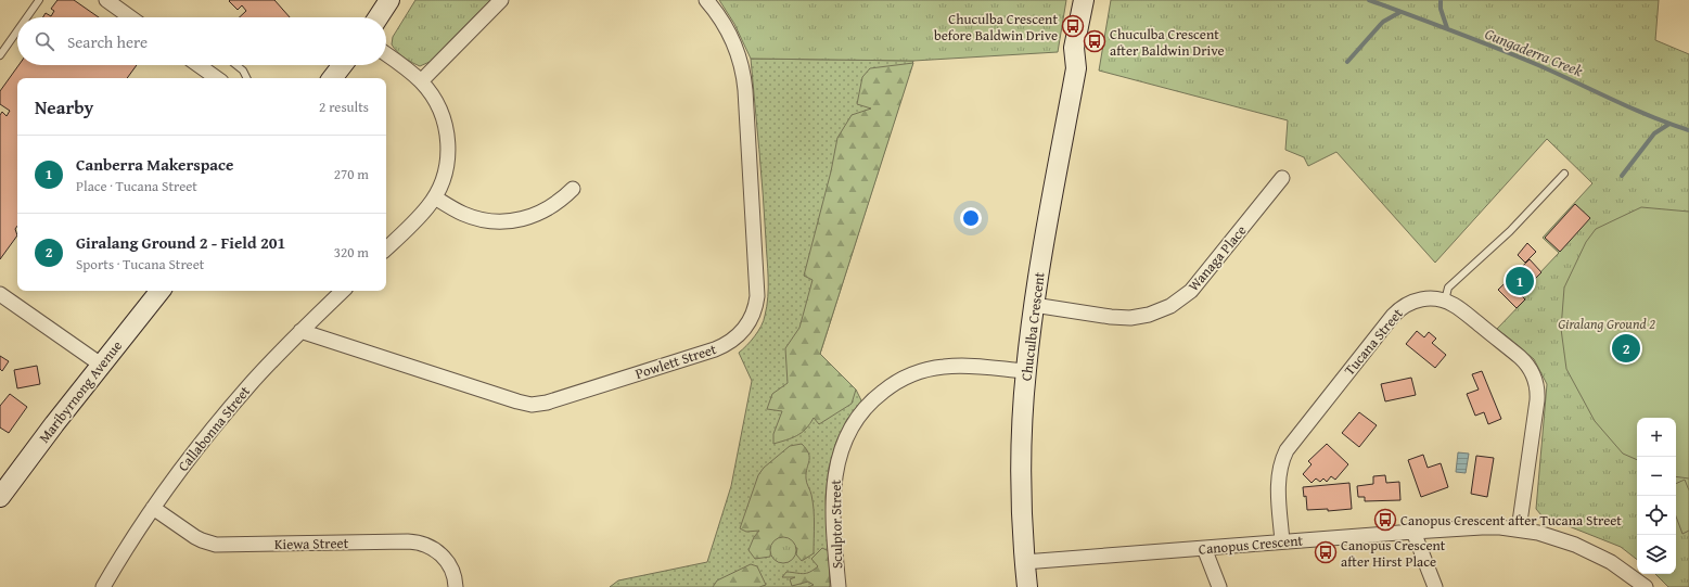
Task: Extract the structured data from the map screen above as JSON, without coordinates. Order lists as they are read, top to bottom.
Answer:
{
  "streets": {
    "street": [
      "Wanaga Place",
      "Chuculba Crescent",
      "Tucana Street",
      "Powlett Street",
      "Maribyrnong Avenue",
      "Callabonna Street",
      "Sculptor Street",
      "Kiewa Street",
      "Canopus Crescent"
    ]
  },
  "crossings": [
    ["Wanaga Place", "Chuculba Crescent"],
    ["Chuculba Crescent", "Sculptor Street"],
    ["Chuculba Crescent", "Canopus Crescent"],
    ["Tucana Street", "Canopus Crescent"],
    ["Powlett Street", "Callabonna Street"],
    ["Callabonna Street", "Kiewa Street"]
  ],
  "water": ["Gungaderra Creek"],
  "parks": ["Giralang Ground 2"],
  "places": {
    "bus stop": [
      "Chuculba Crescent before Baldwin Drive",
      "Chuculba Crescent after Baldwin Drive",
      "Canopus Crescent after Tucana Street",
      "Canopus Crescent after Hirst Place"
    ]
  },
  "page": {
    "search": "Search here",
    "heading": ["Nearby", "2 results"],
    "list": [
      {
        "mark": "1",
        "name": "Canberra Makerspace",
        "note": "Place · Tucana Street",
        "value": "270 m"
      },
      {
        "mark": "2",
        "name": "Giralang Ground 2 - Field 201",
        "note": "Sports · Tucana Street",
        "value": "320 m"
      }
    ],
    "pins": ["1", "2"],
    "map_buttons": ["+", "−"]
  }
}
